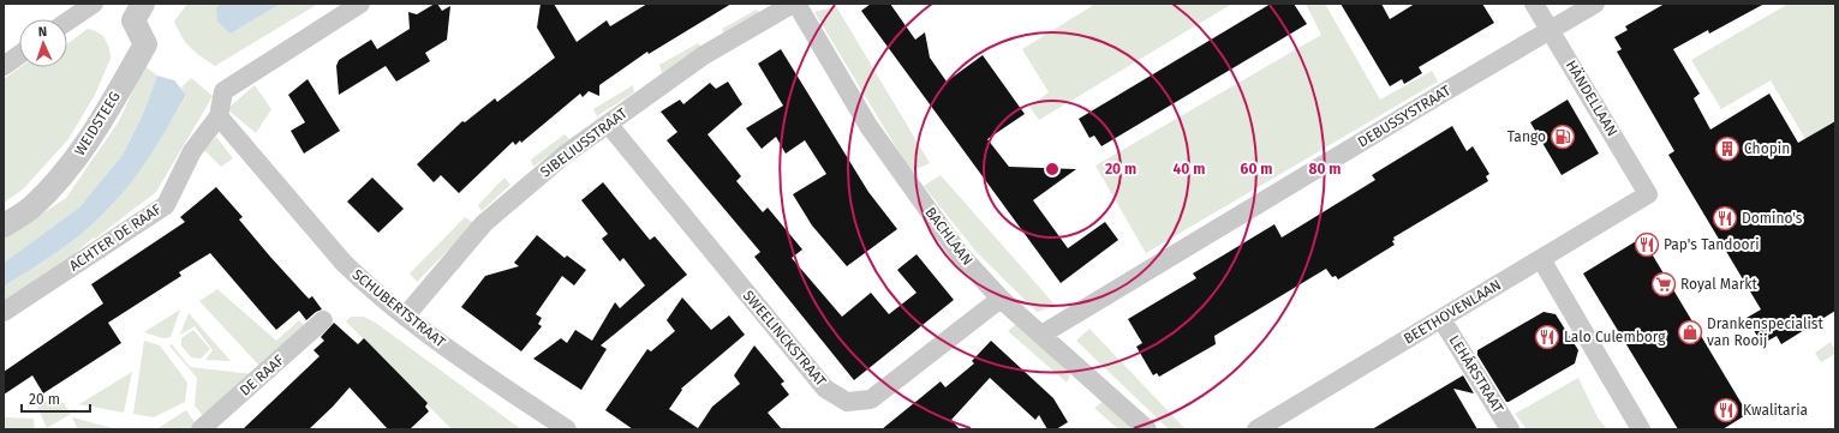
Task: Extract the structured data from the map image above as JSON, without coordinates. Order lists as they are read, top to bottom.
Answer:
{
  "streets": {
    "street": [
      "HÄNDELLAAN",
      "DEBUSSYSTRAAT",
      "WEIDSTEEG",
      "SIBELIUSSTRAAT",
      "BACHLAAN",
      "ACHTER DE RAAF",
      "SCHUBERTSTRAAT",
      "BEETHOVENLAAN",
      "SWEELINCKSTRAAT",
      "LEHÁRSTRAAT",
      "DE RAAF"
    ]
  },
  "crossings": [
    ["HÄNDELLAAN", "DEBUSSYSTRAAT"],
    ["HÄNDELLAAN", "BEETHOVENLAAN"],
    ["DEBUSSYSTRAAT", "BACHLAAN"],
    ["SIBELIUSSTRAAT", "SCHUBERTSTRAAT"],
    ["SIBELIUSSTRAAT", "SWEELINCKSTRAAT"],
    ["BACHLAAN", "SWEELINCKSTRAAT"],
    ["ACHTER DE RAAF", "SCHUBERTSTRAAT"],
    ["BEETHOVENLAAN", "LEHÁRSTRAAT"]
  ],
  "places": {
    "fuel station": ["Tango"],
    "building": ["Chopin"],
    "restaurant": [
      "Domino's",
      "Pap's Tandoori",
      "Lalo Culemborg",
      "Kwalitaria"
    ],
    "supermarket": ["Royal Markt"],
    "shop": ["Drankenspecialist van Rooij"]
  },
  "scale_bar": "20 m",
  "north": "top",
  "rings": [
    "20 m",
    "40 m",
    "60 m",
    "80 m"
  ]
}
